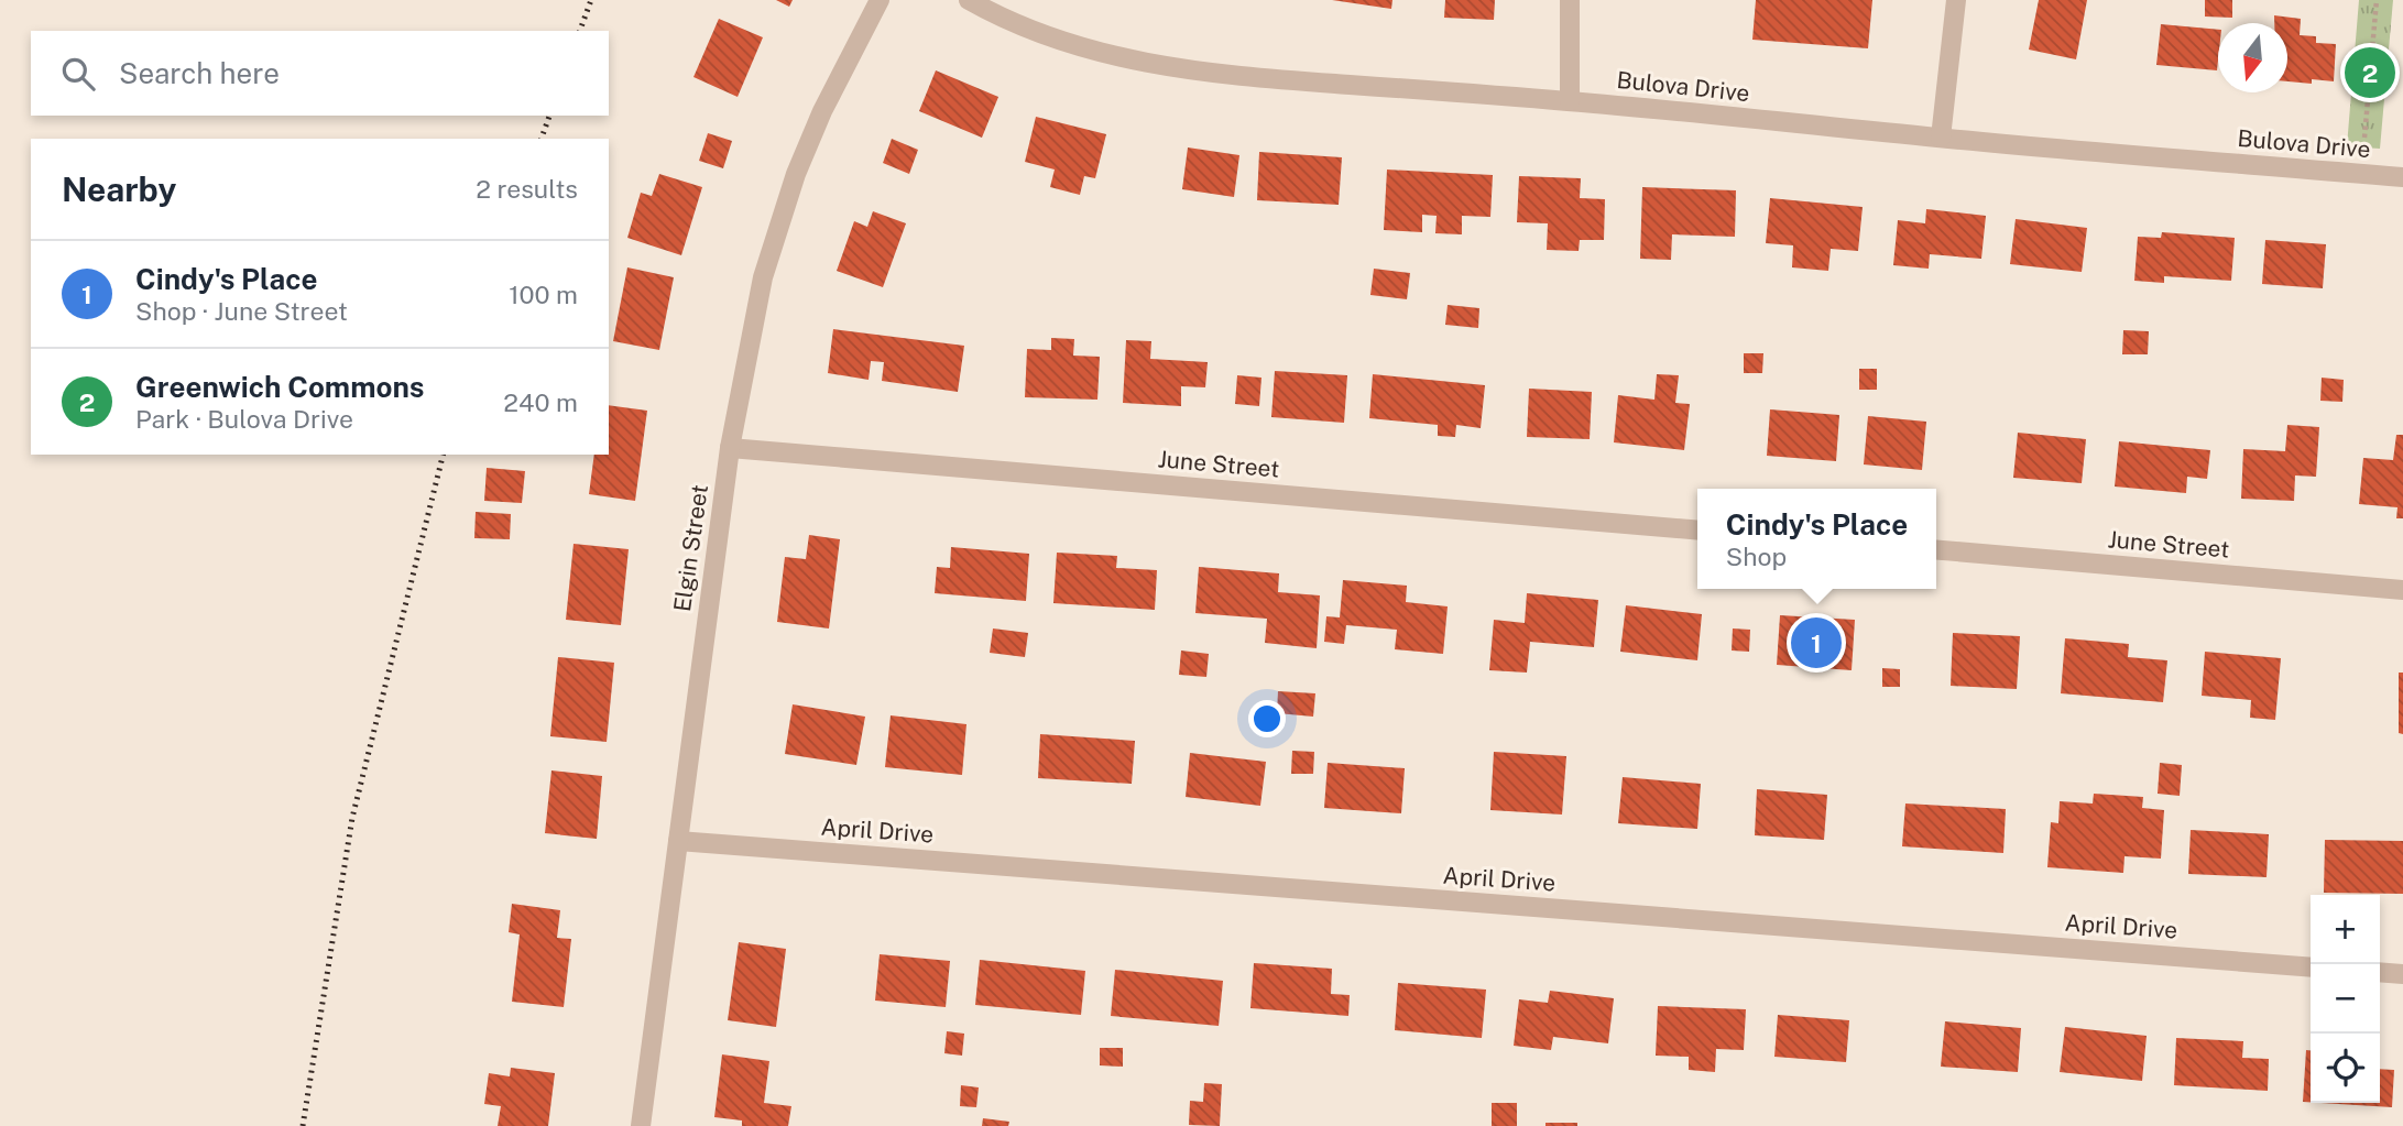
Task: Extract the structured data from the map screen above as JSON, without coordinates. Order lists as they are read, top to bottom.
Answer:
{
  "streets": {
    "street": [
      "Bulova Drive",
      "June Street",
      "Elgin Street",
      "April Drive"
    ]
  },
  "crossings": [
    ["June Street", "Elgin Street"],
    ["Elgin Street", "April Drive"]
  ],
  "north": "bottom",
  "page": {
    "search": "Search here",
    "pins": ["2", "1"],
    "heading": ["Nearby", "2 results"],
    "list": [
      {
        "mark": "1",
        "name": "Cindy's Place",
        "note": "Shop · June Street",
        "value": "100 m"
      },
      {
        "mark": "2",
        "name": "Greenwich Commons",
        "note": "Park · Bulova Drive",
        "value": "240 m"
      }
    ],
    "popup": ["Cindy's Place", "Shop"],
    "map_buttons": ["+", "−"]
  }
}
